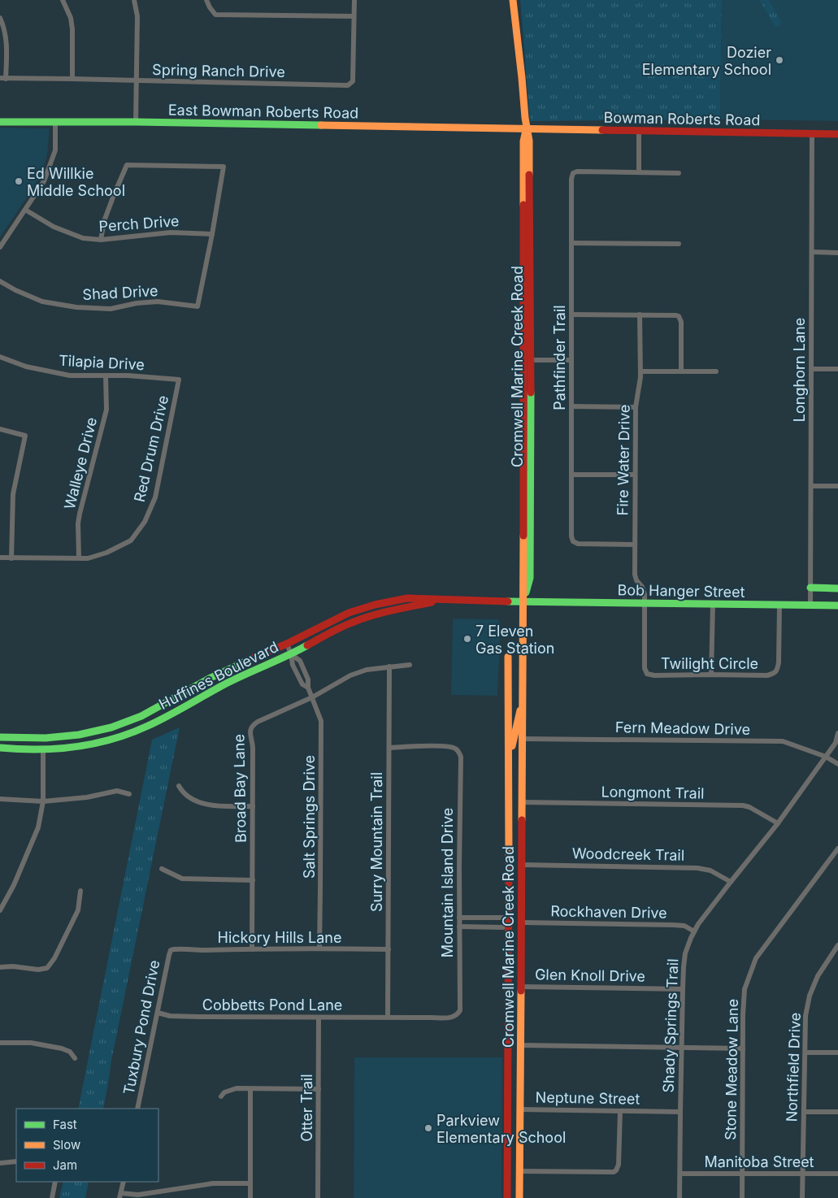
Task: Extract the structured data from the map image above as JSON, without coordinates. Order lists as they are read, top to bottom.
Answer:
{
  "streets": {
    "main road": [
      "East Bowman Roberts Road",
      "Bowman Roberts Road",
      "Cromwell Marine Creek Road",
      "Bob Hanger Street",
      "Huffines Boulevard"
    ],
    "street": [
      "Spring Ranch Drive",
      "Perch Drive",
      "Shad Drive",
      "Pathfinder Trail",
      "Tilapia Drive",
      "Longhorn Lane",
      "Red Drum Drive",
      "Fire Water Drive",
      "Walleye Drive",
      "Twilight Circle",
      "Fern Meadow Drive",
      "Broad Bay Lane",
      "Longmont Trail",
      "Salt Springs Drive",
      "Surry Mountain Trail",
      "Woodcreek Trail",
      "Mountain Island Drive",
      "Rockhaven Drive",
      "Hickory Hills Lane",
      "Glen Knoll Drive",
      "Cobbetts Pond Lane",
      "Shady Springs Trail",
      "Tuxbury Pond Drive",
      "Northfield Drive",
      "Stone Meadow Lane",
      "Neptune Street",
      "Otter Trail",
      "Manitoba Street"
    ]
  },
  "crossings": [
    ["East Bowman Roberts Road", "Bowman Roberts Road"],
    ["East Bowman Roberts Road", "Cromwell Marine Creek Road"],
    ["Bowman Roberts Road", "Cromwell Marine Creek Road"],
    ["Bowman Roberts Road", "Longhorn Lane"],
    ["Perch Drive", "Shad Drive"],
    ["Pathfinder Trail", "Fire Water Drive"],
    ["Tilapia Drive", "Red Drum Drive"],
    ["Tilapia Drive", "Walleye Drive"],
    ["Cromwell Marine Creek Road", "Bob Hanger Street"],
    ["Cromwell Marine Creek Road", "Huffines Boulevard"],
    ["Cromwell Marine Creek Road", "Fern Meadow Drive"],
    ["Cromwell Marine Creek Road", "Longmont Trail"],
    ["Cromwell Marine Creek Road", "Woodcreek Trail"],
    ["Cromwell Marine Creek Road", "Rockhaven Drive"],
    ["Cromwell Marine Creek Road", "Glen Knoll Drive"],
    ["Cromwell Marine Creek Road", "Neptune Street"],
    ["Longhorn Lane", "Bob Hanger Street"],
    ["Red Drum Drive", "Walleye Drive"],
    ["Fire Water Drive", "Bob Hanger Street"],
    ["Fire Water Drive", "Twilight Circle"],
    ["Bob Hanger Street", "Twilight Circle"],
    ["Bob Hanger Street", "Huffines Boulevard"],
    ["Huffines Boulevard", "Salt Springs Drive"],
    ["Fern Meadow Drive", "Shady Springs Trail"],
    ["Broad Bay Lane", "Salt Springs Drive"],
    ["Broad Bay Lane", "Surry Mountain Trail"],
    ["Broad Bay Lane", "Hickory Hills Lane"],
    ["Longmont Trail", "Shady Springs Trail"],
    ["Salt Springs Drive", "Hickory Hills Lane"],
    ["Surry Mountain Trail", "Mountain Island Drive"],
    ["Surry Mountain Trail", "Hickory Hills Lane"],
    ["Surry Mountain Trail", "Cobbetts Pond Lane"],
    ["Woodcreek Trail", "Shady Springs Trail"],
    ["Mountain Island Drive", "Cobbetts Pond Lane"],
    ["Rockhaven Drive", "Shady Springs Trail"],
    ["Hickory Hills Lane", "Tuxbury Pond Drive"],
    ["Glen Knoll Drive", "Shady Springs Trail"],
    ["Cobbetts Pond Lane", "Tuxbury Pond Drive"],
    ["Cobbetts Pond Lane", "Otter Trail"],
    ["Shady Springs Trail", "Neptune Street"],
    ["Shady Springs Trail", "Manitoba Street"],
    ["Northfield Drive", "Manitoba Street"],
    ["Stone Meadow Lane", "Manitoba Street"]
  ],
  "places": [
    "Dozier Elementary School",
    "Ed Willkie Middle School",
    "7 Eleven Gas Station",
    "Parkview Elementary School"
  ],
  "legend": ["Fast", "Slow", "Jam"]
}
